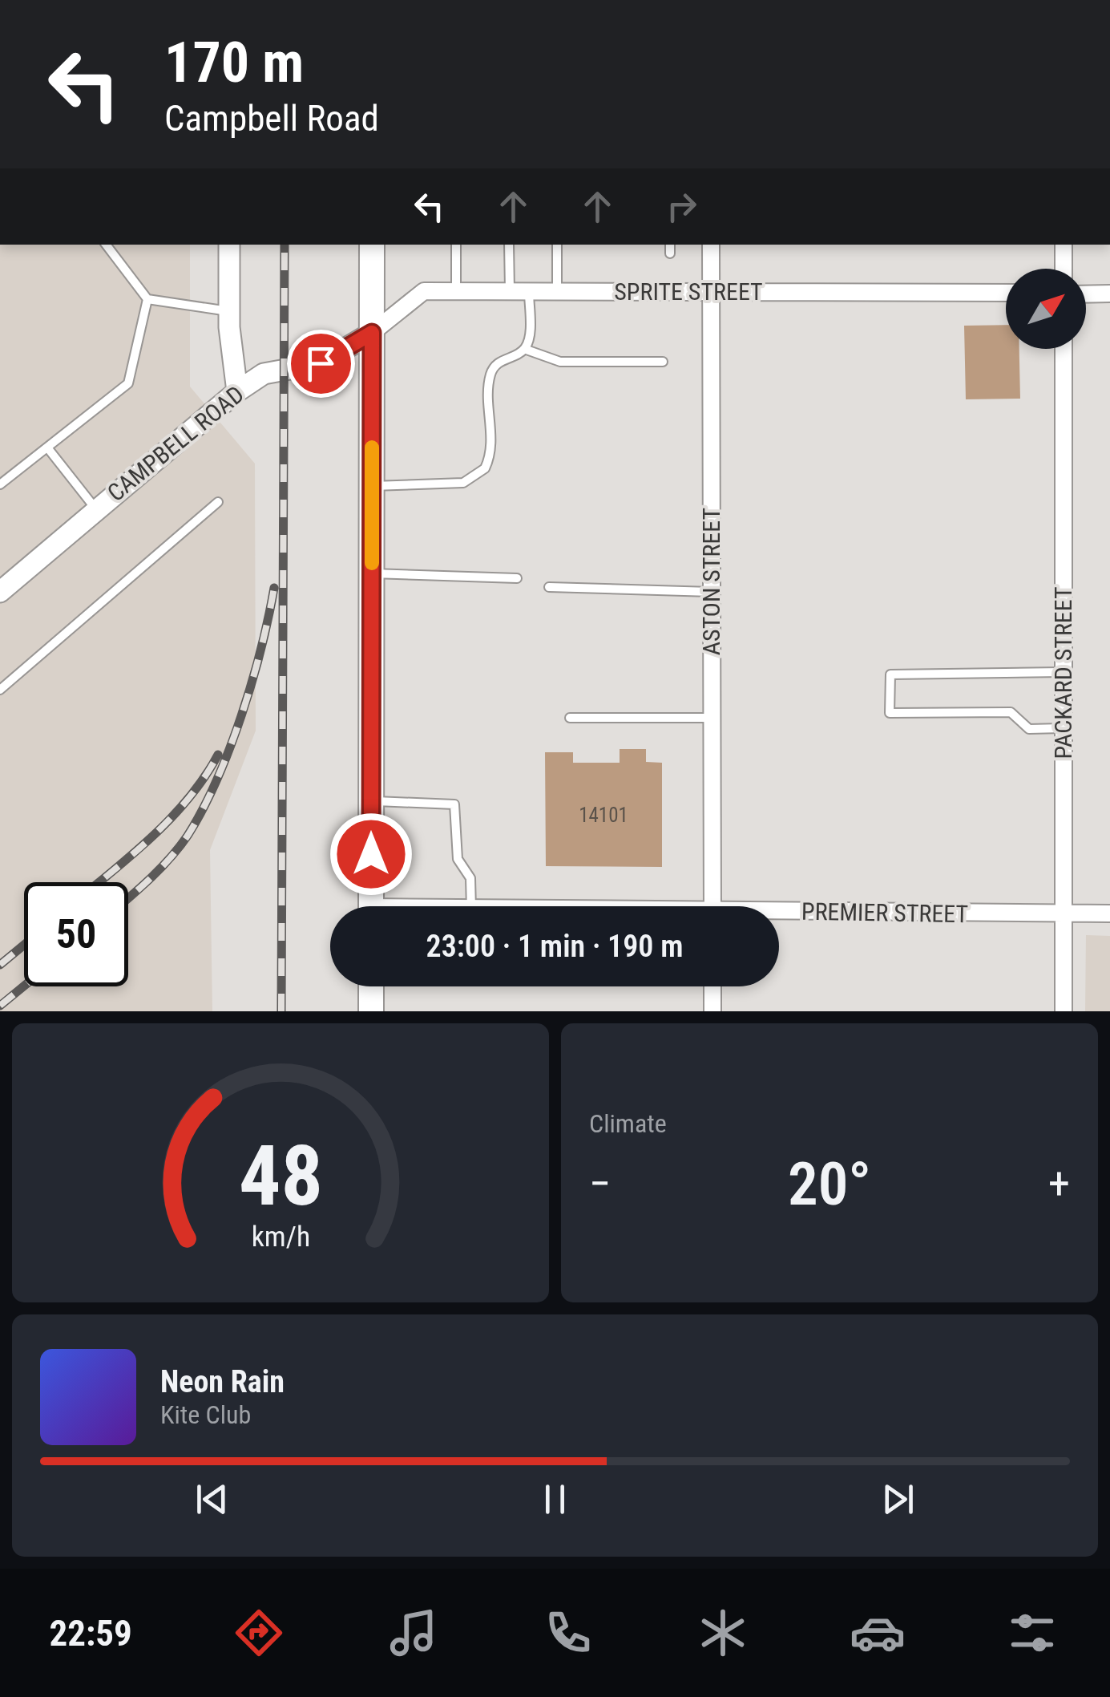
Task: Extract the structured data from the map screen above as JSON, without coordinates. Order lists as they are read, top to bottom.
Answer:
{
  "streets": {
    "street": [
      "SPRITE STREET",
      "CAMPBELL ROAD",
      "ASTON STREET",
      "PACKARD STREET",
      "PREMIER STREET"
    ]
  },
  "crossings": [
    ["SPRITE STREET", "CAMPBELL ROAD"],
    ["SPRITE STREET", "ASTON STREET"],
    ["PACKARD STREET", "PREMIER STREET"]
  ],
  "house_numbers": ["14101"],
  "north": "top right",
  "page": {
    "turn": ["170 m", "Campbell Road"],
    "limit": "50",
    "trip": "23:00 · 1 min · 190 m",
    "tile": "Climate",
    "heat": ["−", "20°", "+"],
    "song": ["Neon Rain", "Kite Club"],
    "tabs": "22:59",
    "gauge": ["48", "km/h"]
  }
}
